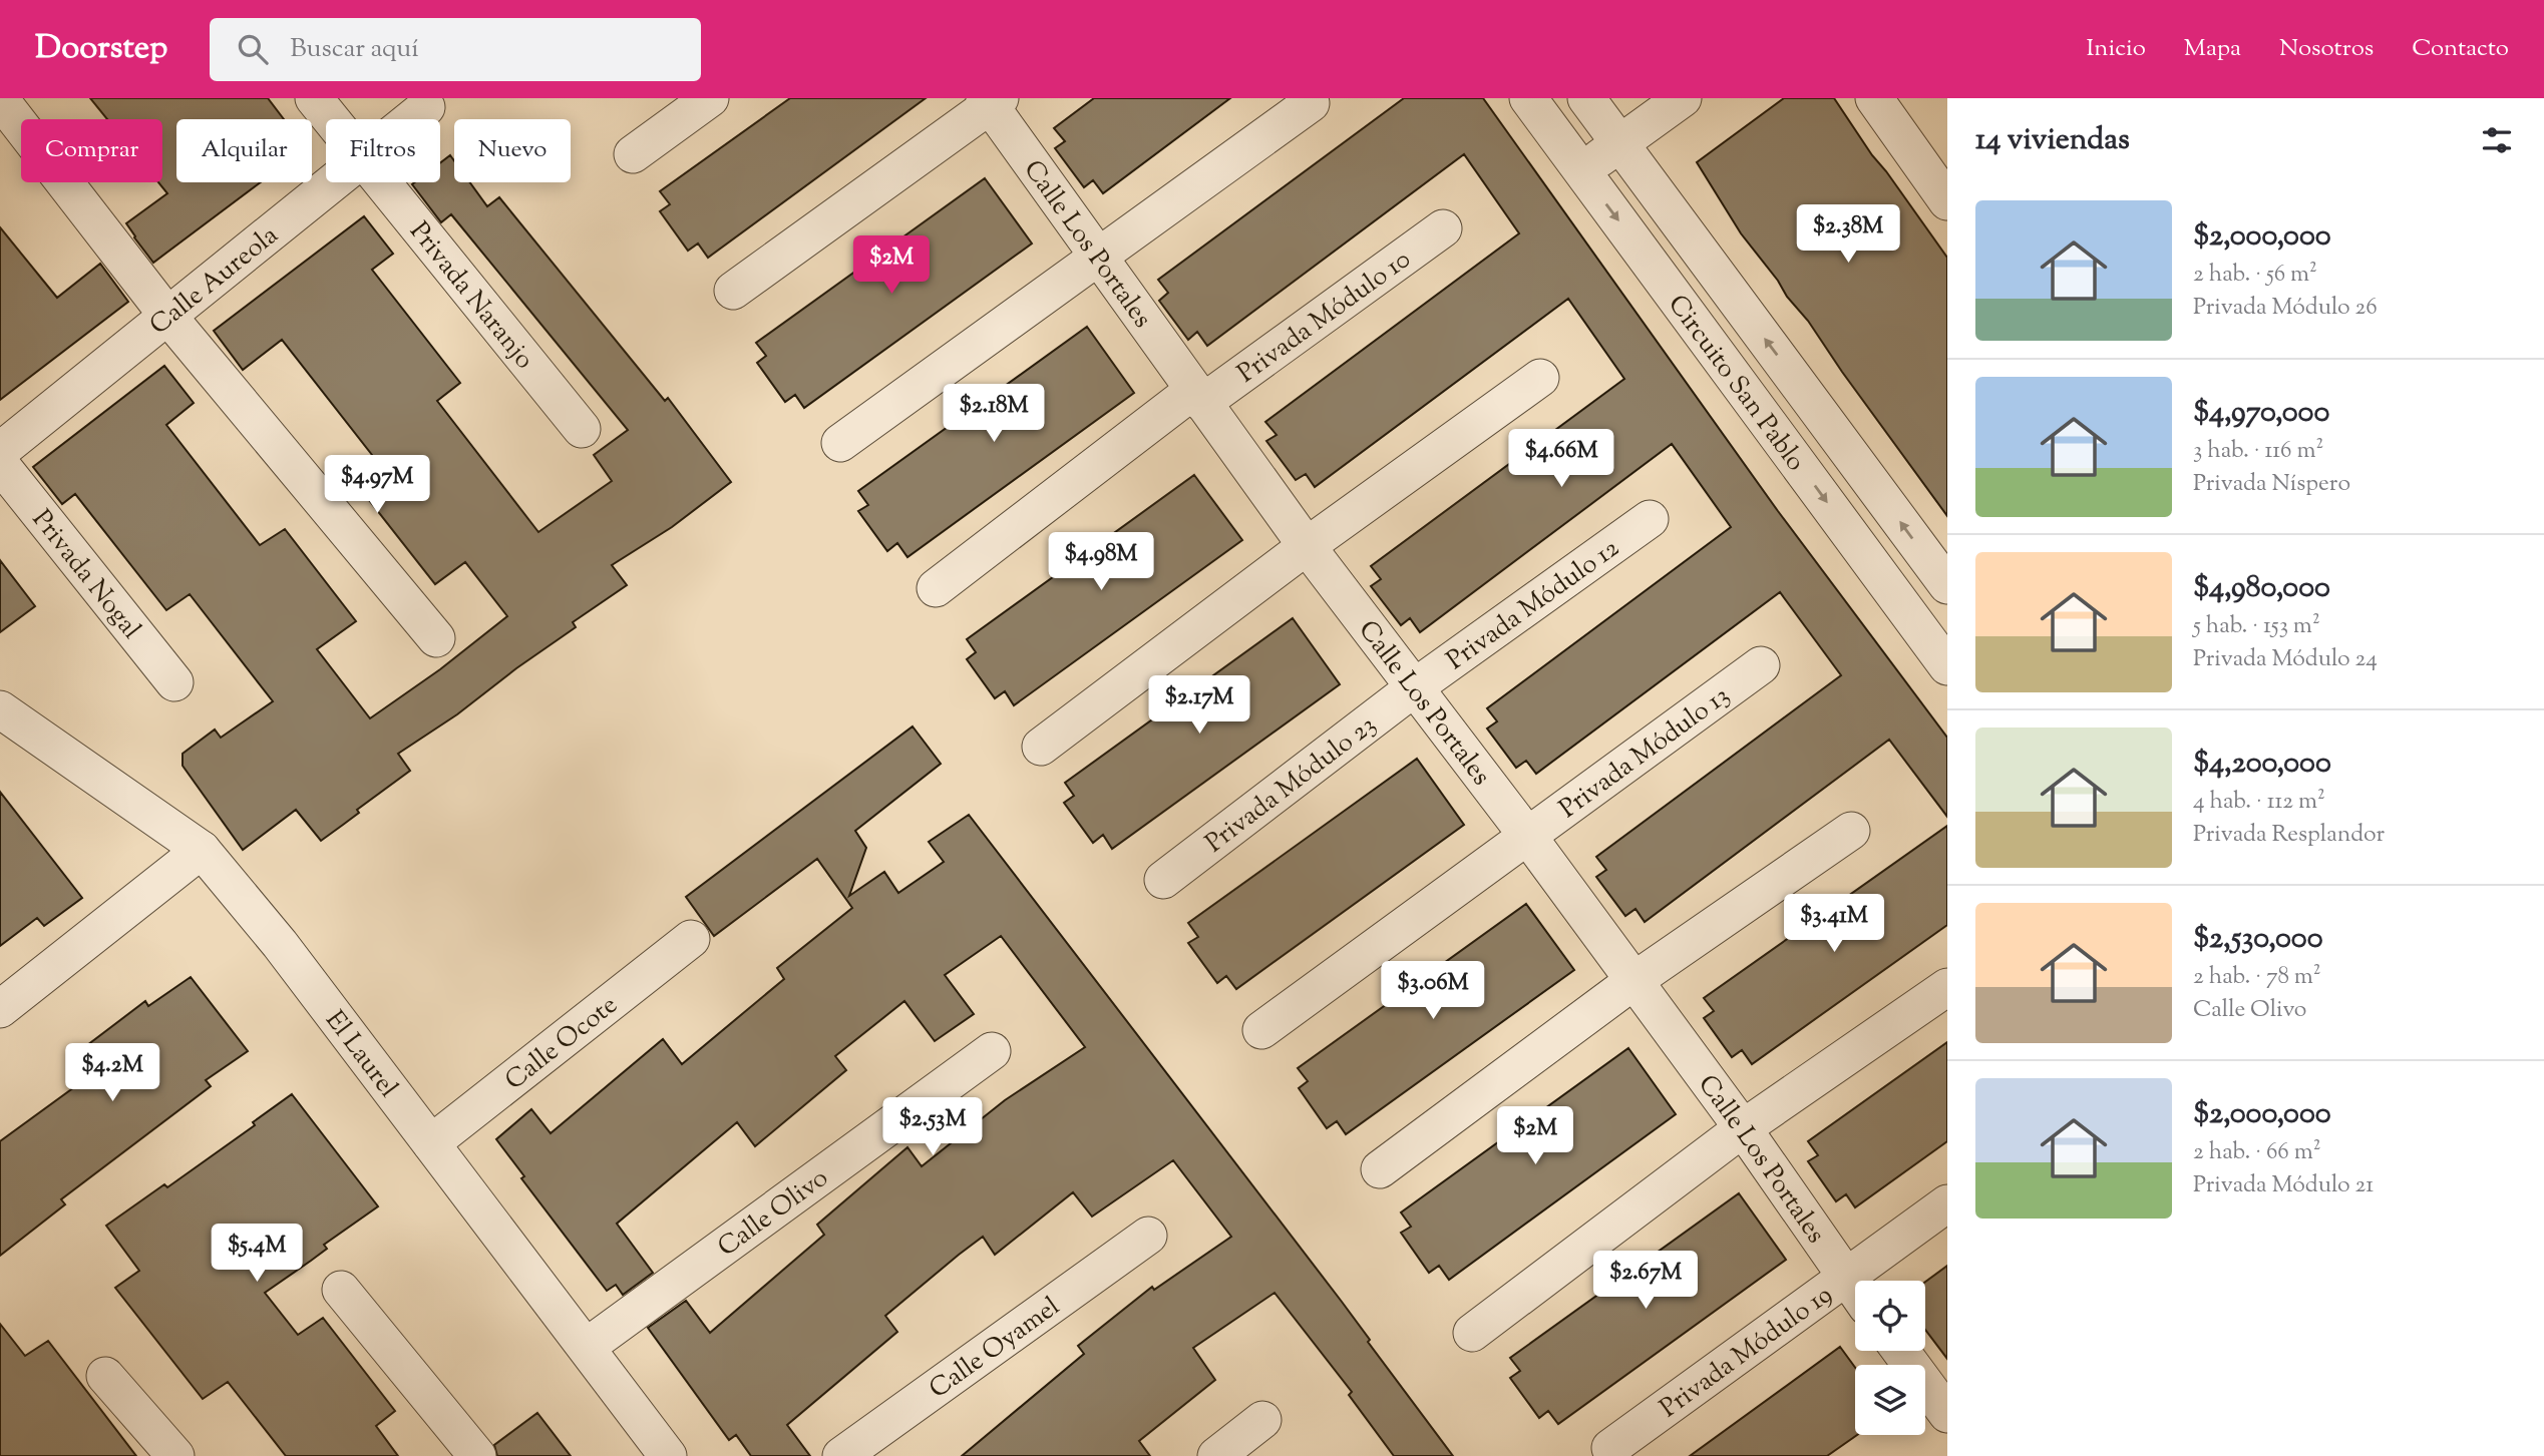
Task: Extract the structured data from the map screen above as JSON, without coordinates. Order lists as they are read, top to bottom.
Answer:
{
  "streets": {
    "street": [
      "Calle Los Portales",
      "Calle Aureola",
      "Privada Naranjo",
      "Privada Módulo 10",
      "Circuito San Pablo",
      "Privada Nogal",
      "Privada Módulo 12",
      "Privada Módulo 13",
      "Privada Módulo 23",
      "Calle Ocote",
      "El Laurel",
      "Calle Olivo",
      "Calle Oyamel",
      "Privada Módulo 19"
    ]
  },
  "crossings": [
    ["Calle Los Portales", "Privada Módulo 10"],
    ["Calle Los Portales", "Privada Módulo 12"],
    ["Calle Los Portales", "Privada Módulo 13"],
    ["Calle Los Portales", "Privada Módulo 23"],
    ["Calle Los Portales", "Privada Módulo 19"],
    ["Privada Módulo 12", "Privada Módulo 23"],
    ["Calle Ocote", "El Laurel"],
    ["El Laurel", "Calle Olivo"]
  ],
  "page": {
    "header": "Doorstep",
    "search": "Buscar aquí",
    "nav": [
      "Inicio",
      "Mapa",
      "Nosotros",
      "Contacto"
    ],
    "heading": "14 viviendas",
    "chip": [
      "Comprar",
      "Alquilar",
      "Filtros",
      "Nuevo"
    ],
    "list": [
      {
        "name": "$2,000,000",
        "note": "2 hab. · 56 m² · Privada Módulo 26"
      },
      {
        "name": "$4,970,000",
        "note": "3 hab. · 116 m² · Privada Níspero"
      },
      {
        "name": "$4,980,000",
        "note": "5 hab. · 153 m² · Privada Módulo 24"
      },
      {
        "name": "$4,200,000",
        "note": "4 hab. · 112 m² · Privada Resplandor"
      },
      {
        "name": "$2,530,000",
        "note": "2 hab. · 78 m² · Calle Olivo"
      },
      {
        "name": "$2,000,000",
        "note": "2 hab. · 66 m² · Privada Módulo 21"
      }
    ],
    "price": [
      "$2.38M",
      "$2M",
      "$2.18M",
      "$4.66M",
      "$4.97M",
      "$4.98M",
      "$2.17M",
      "$3.41M",
      "$3.06M",
      "$4.2M",
      "$2.53M",
      "$2M",
      "$5.4M",
      "$2.67M"
    ]
  }
}
